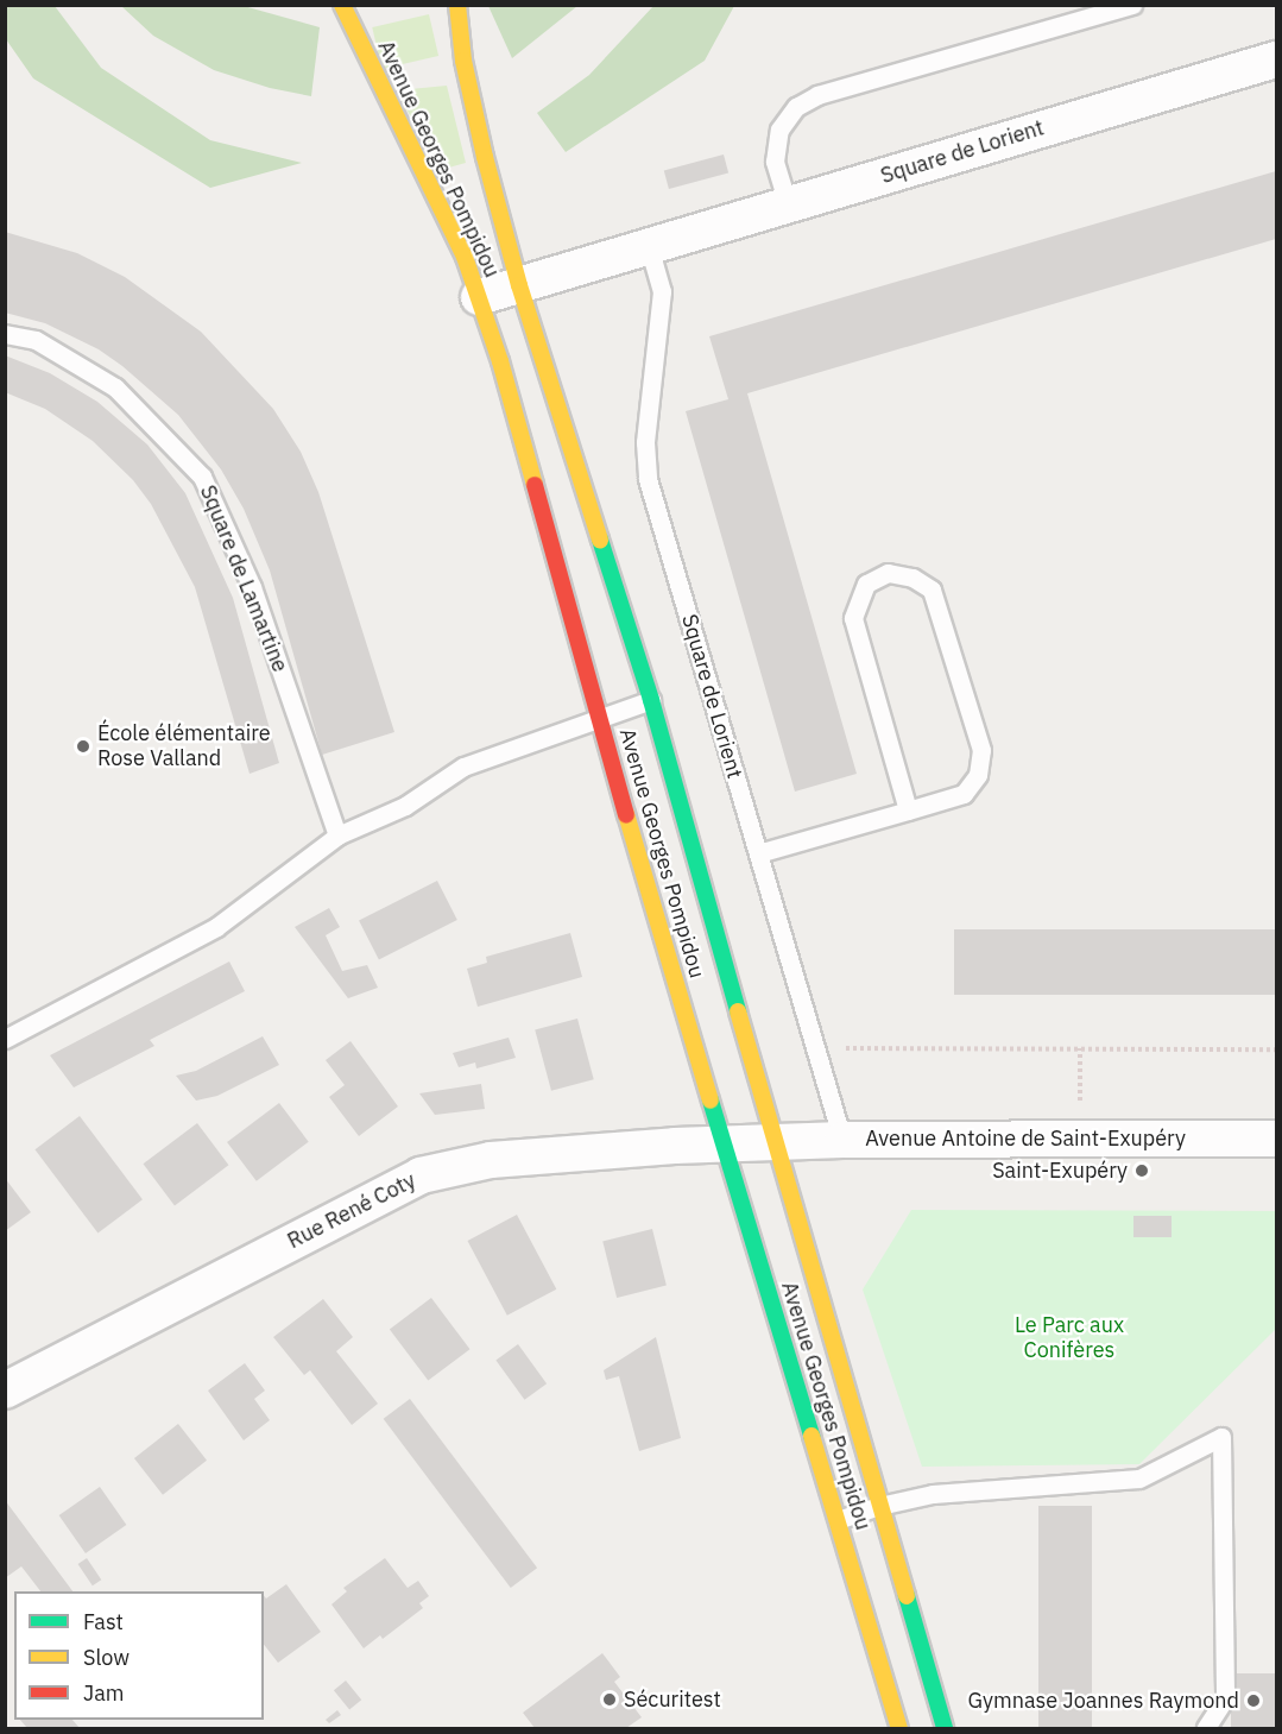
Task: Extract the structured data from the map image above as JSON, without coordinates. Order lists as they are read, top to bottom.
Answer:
{
  "streets": {
    "main road": ["Avenue Georges Pompidou"],
    "street": ["Square de Lorient", "Avenue Antoine de Saint-Exupéry", "Rue René Coty"],
    "lane": ["Square de Lamartine"]
  },
  "crossings": [
    ["Square de Lorient", "Avenue Georges Pompidou"],
    ["Square de Lorient", "Avenue Antoine de Saint-Exupéry"],
    ["Avenue Georges Pompidou", "Avenue Antoine de Saint-Exupéry"],
    ["Avenue Georges Pompidou", "Rue René Coty"],
    ["Avenue Antoine de Saint-Exupéry", "Rue René Coty"]
  ],
  "parks": ["Le Parc aux Conifères"],
  "places": [
    "École élémentaire Rose Valland",
    "Saint-Exupéry",
    "Sécuritest",
    "Gymnase Joannes Raymond"
  ],
  "legend": ["Fast", "Slow", "Jam"]
}
